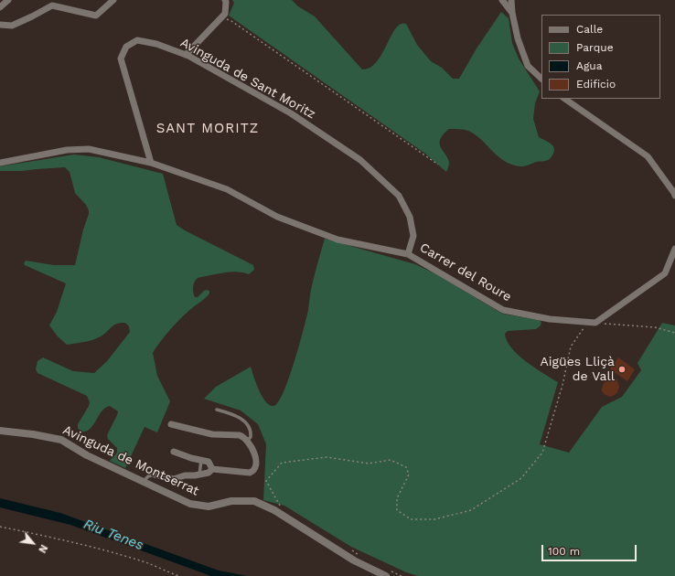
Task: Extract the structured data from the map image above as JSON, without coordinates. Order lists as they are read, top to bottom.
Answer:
{
  "streets": {
    "street": ["Avinguda de Sant Moritz", "Carrer del Roure", "Avinguda de Montserrat"]
  },
  "crossings": [
    ["Avinguda de Sant Moritz", "Carrer del Roure"]
  ],
  "districts": ["SANT MORITZ"],
  "water": ["Riu Tenes"],
  "places": ["Aigües Lliçà de Vall"],
  "legend": [
    "Calle",
    "Parque",
    "Agua",
    "Edificio"
  ],
  "scale_bar": "100 m",
  "north": "bottom right"
}
